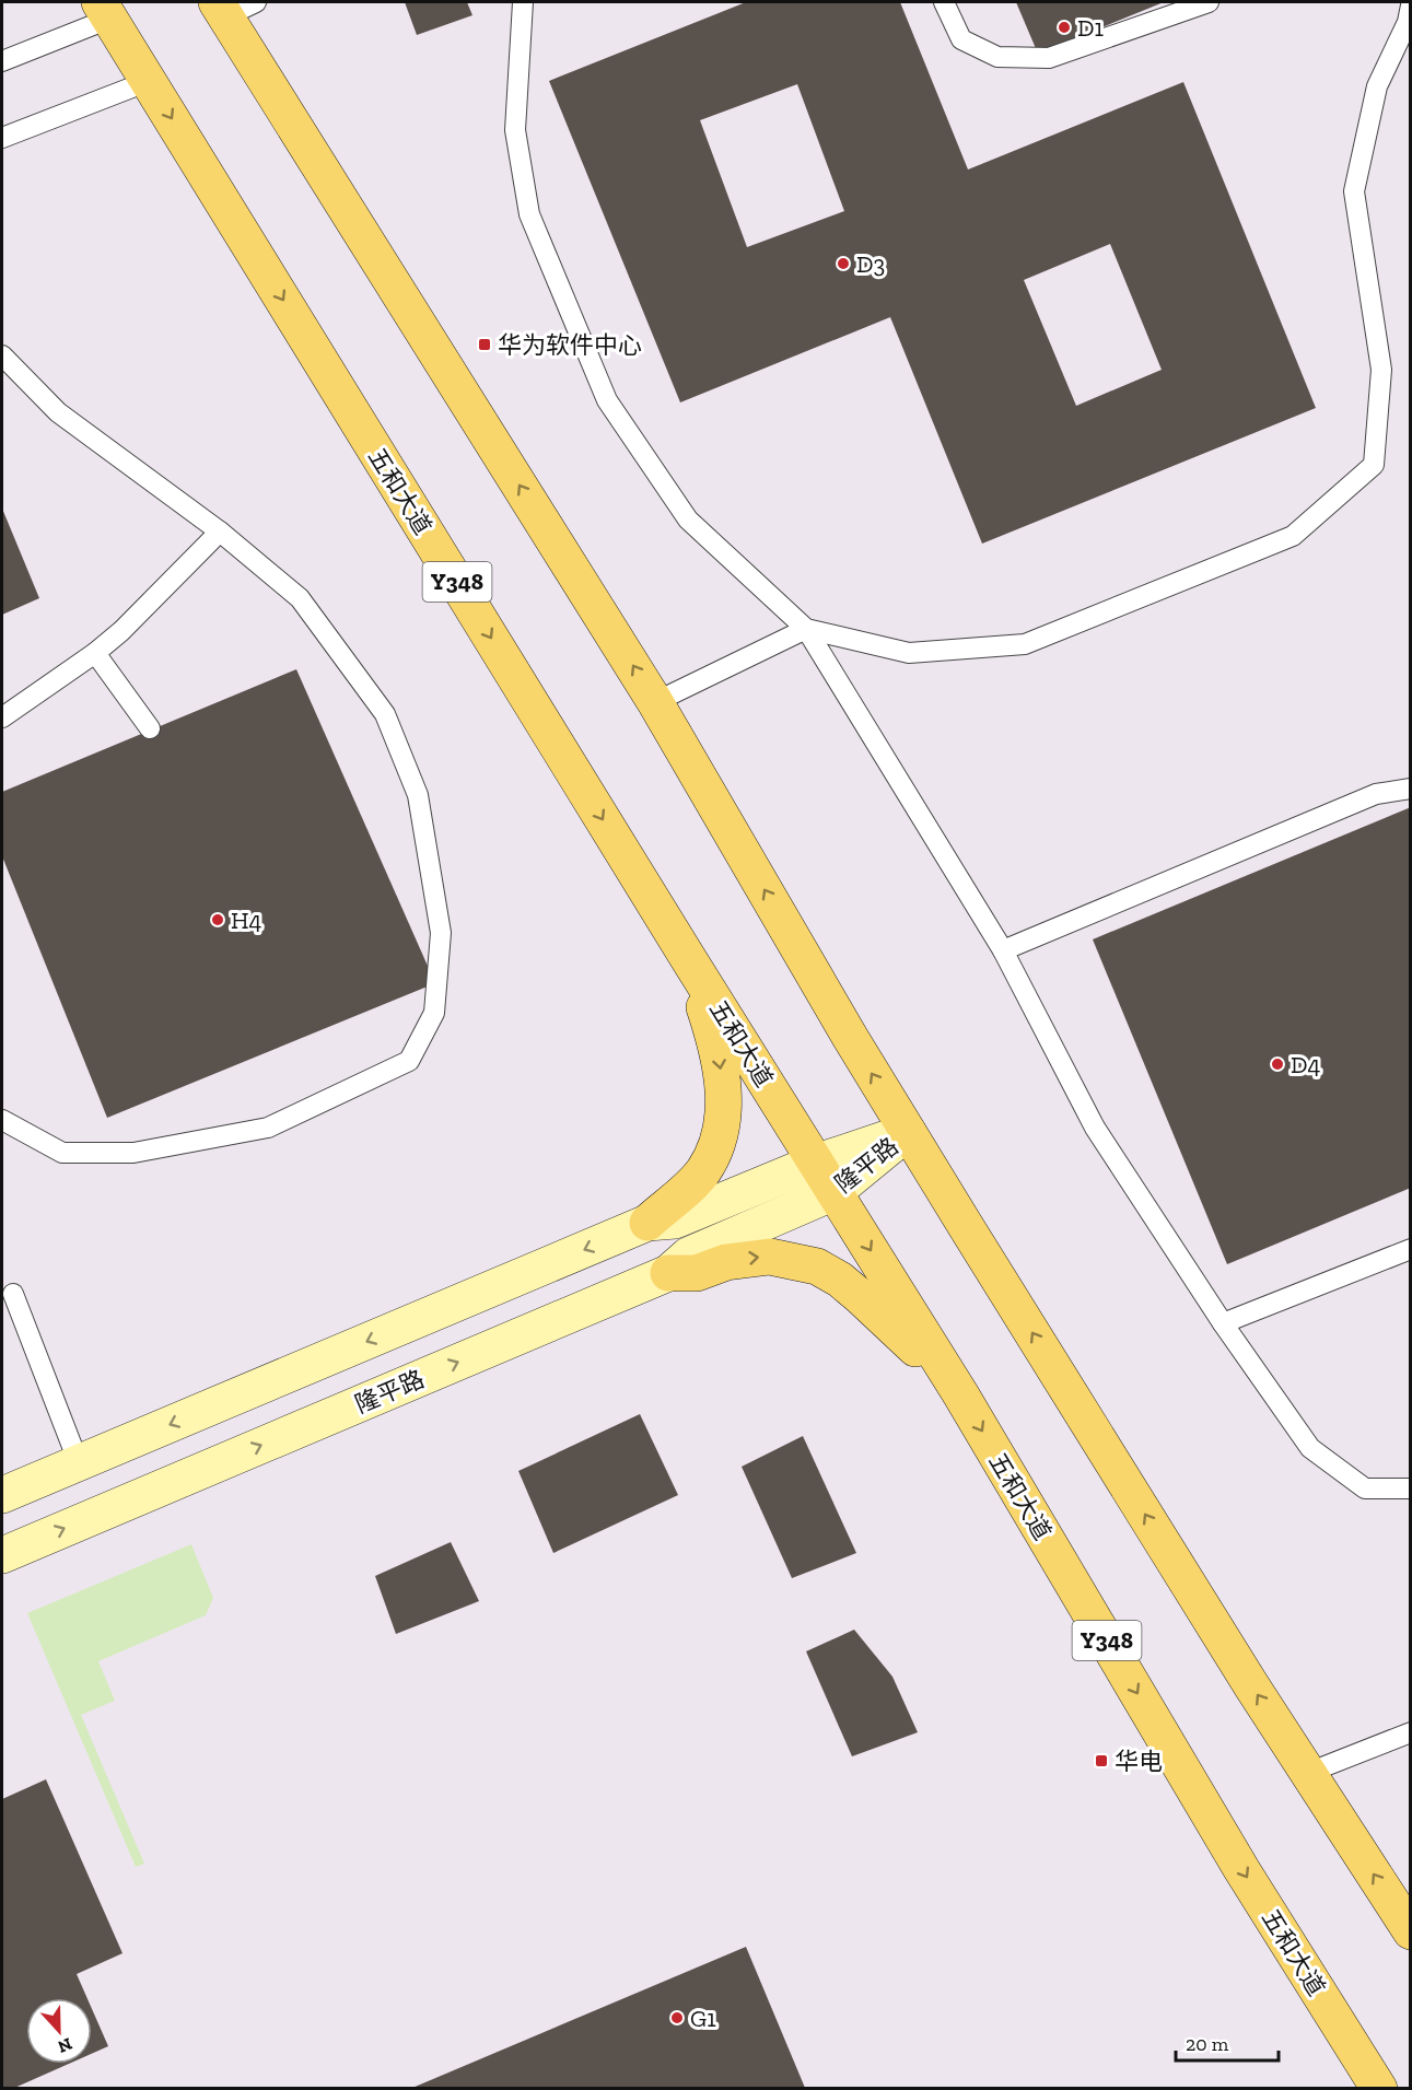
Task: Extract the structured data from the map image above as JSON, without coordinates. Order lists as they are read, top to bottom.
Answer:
{
  "streets": {
    "main road": ["五和大道", "Y348", "隆平路"]
  },
  "crossings": [
    ["五和大道", "隆平路"]
  ],
  "places": {
    "other": [
      "D1",
      "D3",
      "H4",
      "D4",
      "G1"
    ],
    "transit": ["华为软件中心", "华电"]
  },
  "scale_bar": "20 m",
  "north": "bottom"
}
